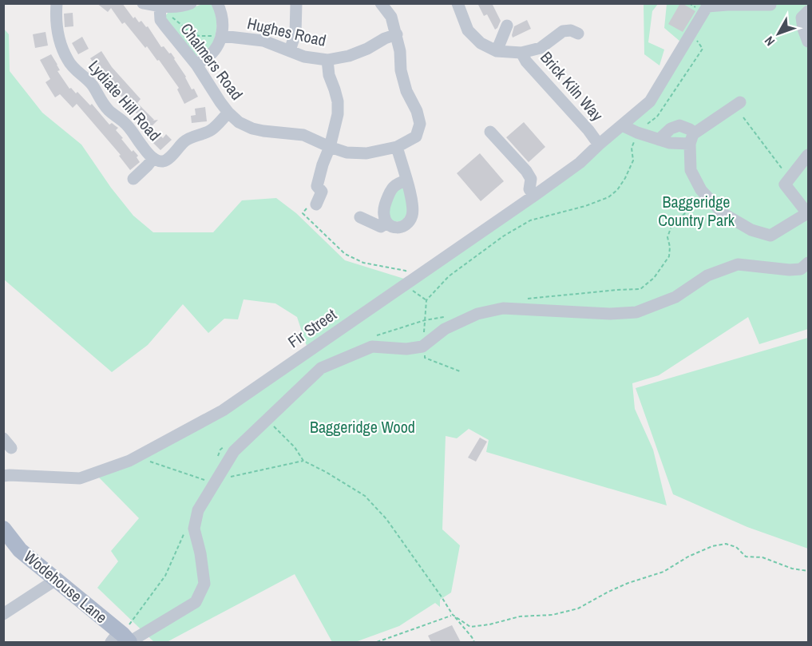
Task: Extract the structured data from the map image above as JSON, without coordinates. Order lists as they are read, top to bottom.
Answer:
{
  "streets": {
    "main road": ["Wodehouse Lane"],
    "street": [
      "Hughes Road",
      "Chalmers Road",
      "Brick Kiln Way",
      "Lydiate Hill Road",
      "Fir Street"
    ]
  },
  "crossings": [
    ["Hughes Road", "Chalmers Road"],
    ["Chalmers Road", "Lydiate Hill Road"],
    ["Brick Kiln Way", "Fir Street"]
  ],
  "parks": ["Baggeridge Country Park", "Baggeridge Wood"],
  "north": "bottom left"
}
